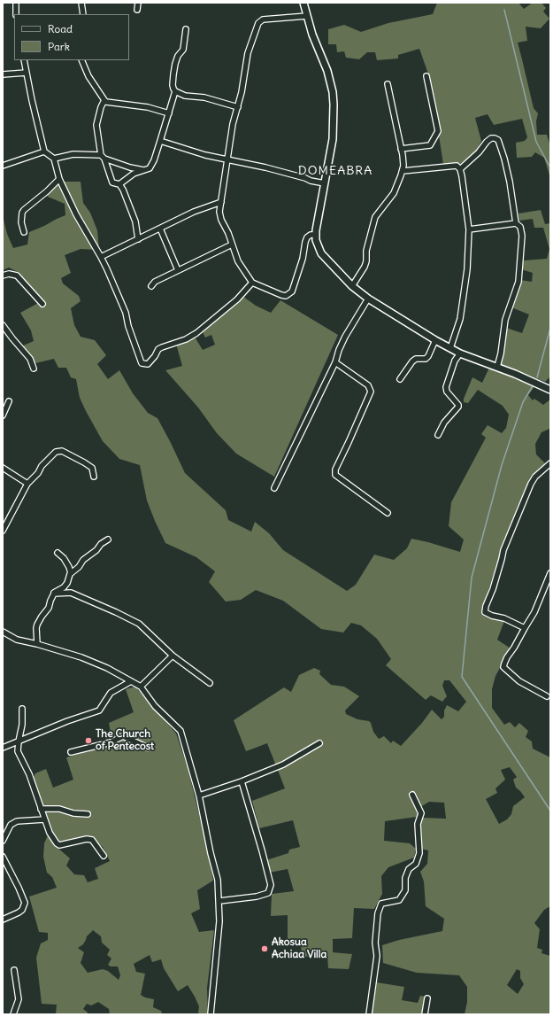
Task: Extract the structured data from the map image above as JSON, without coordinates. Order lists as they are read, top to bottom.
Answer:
{
  "districts": ["DOMEABRA"],
  "places": ["The Church of Pentecost", "Akosua Achiaa Villa"],
  "legend": ["Road", "Park"]
}
